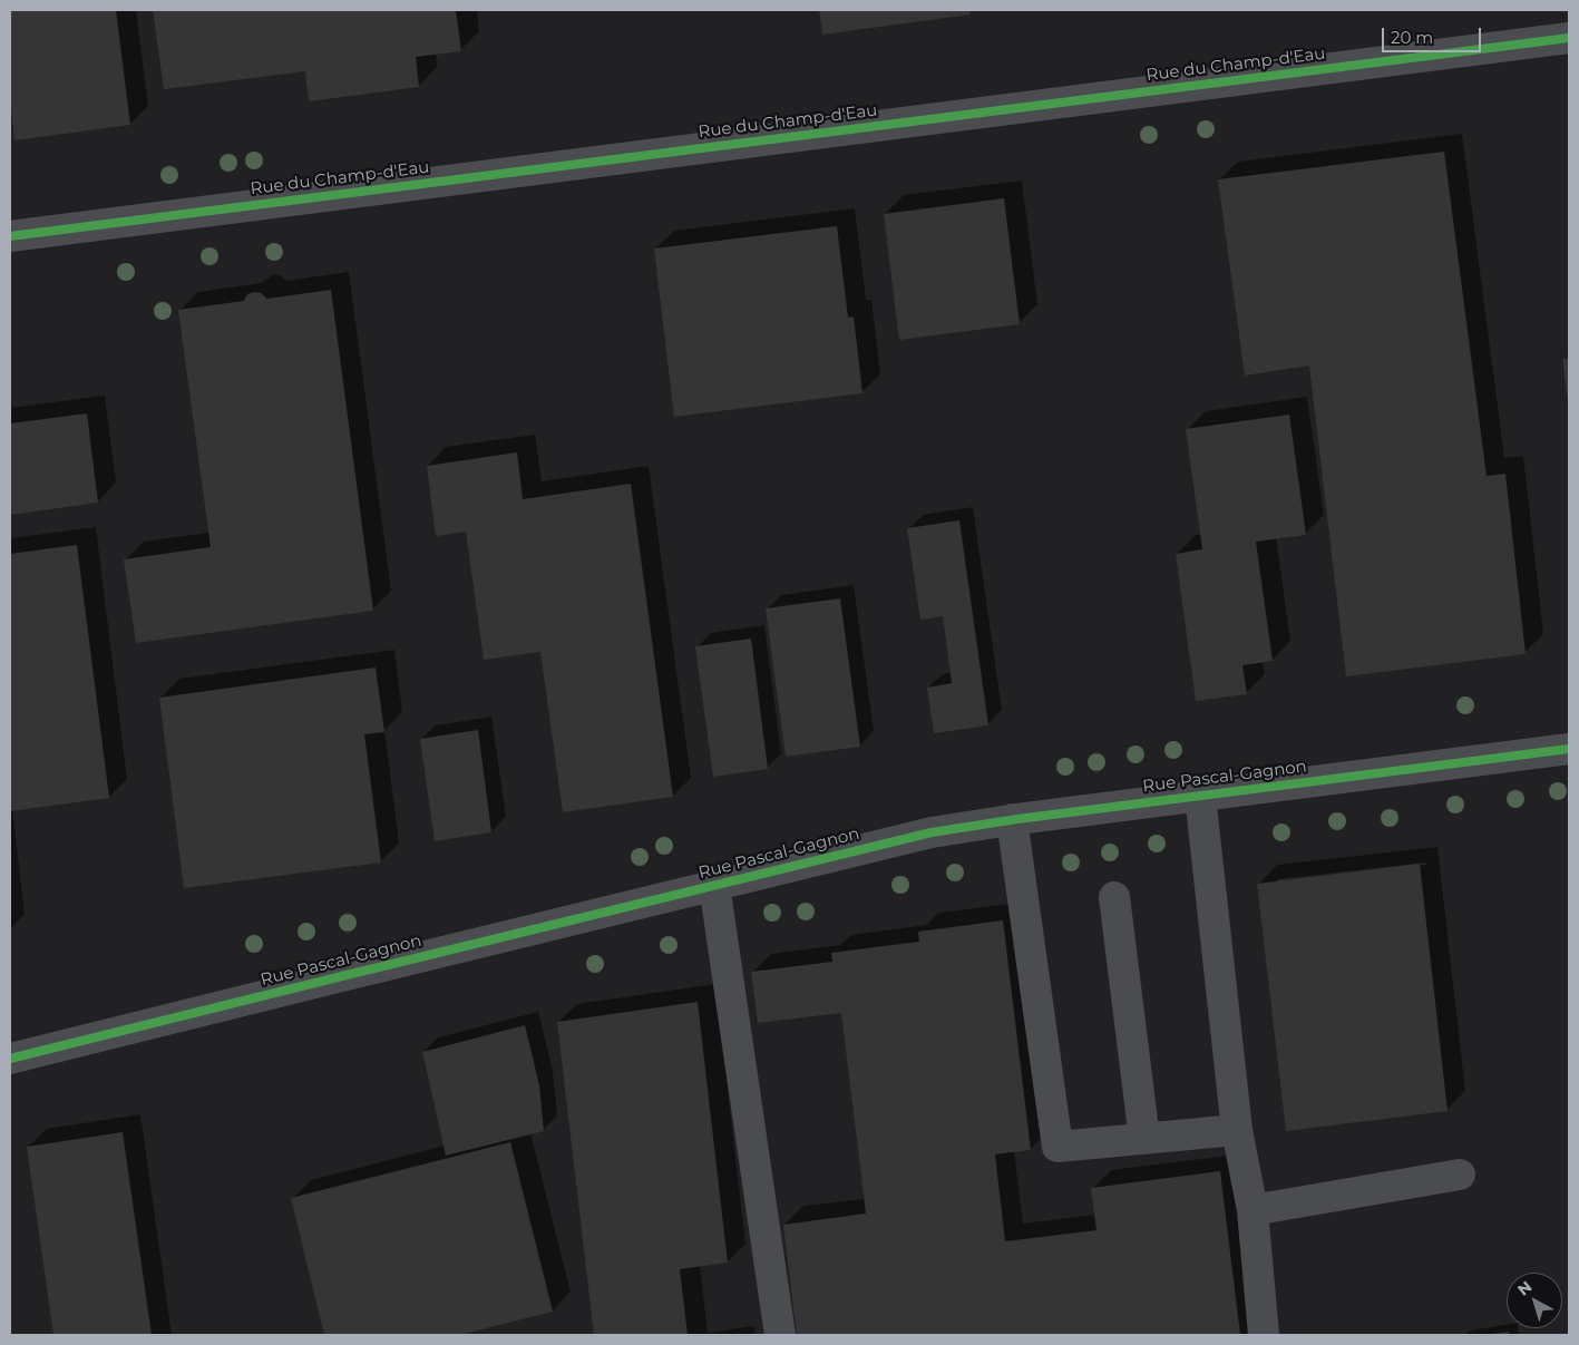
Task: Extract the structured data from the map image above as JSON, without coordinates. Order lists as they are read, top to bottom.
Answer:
{
  "streets": {
    "street": ["Rue du Champ-d'Eau", "Rue Pascal-Gagnon"]
  },
  "scale_bar": "20 m",
  "north": "top left"
}
